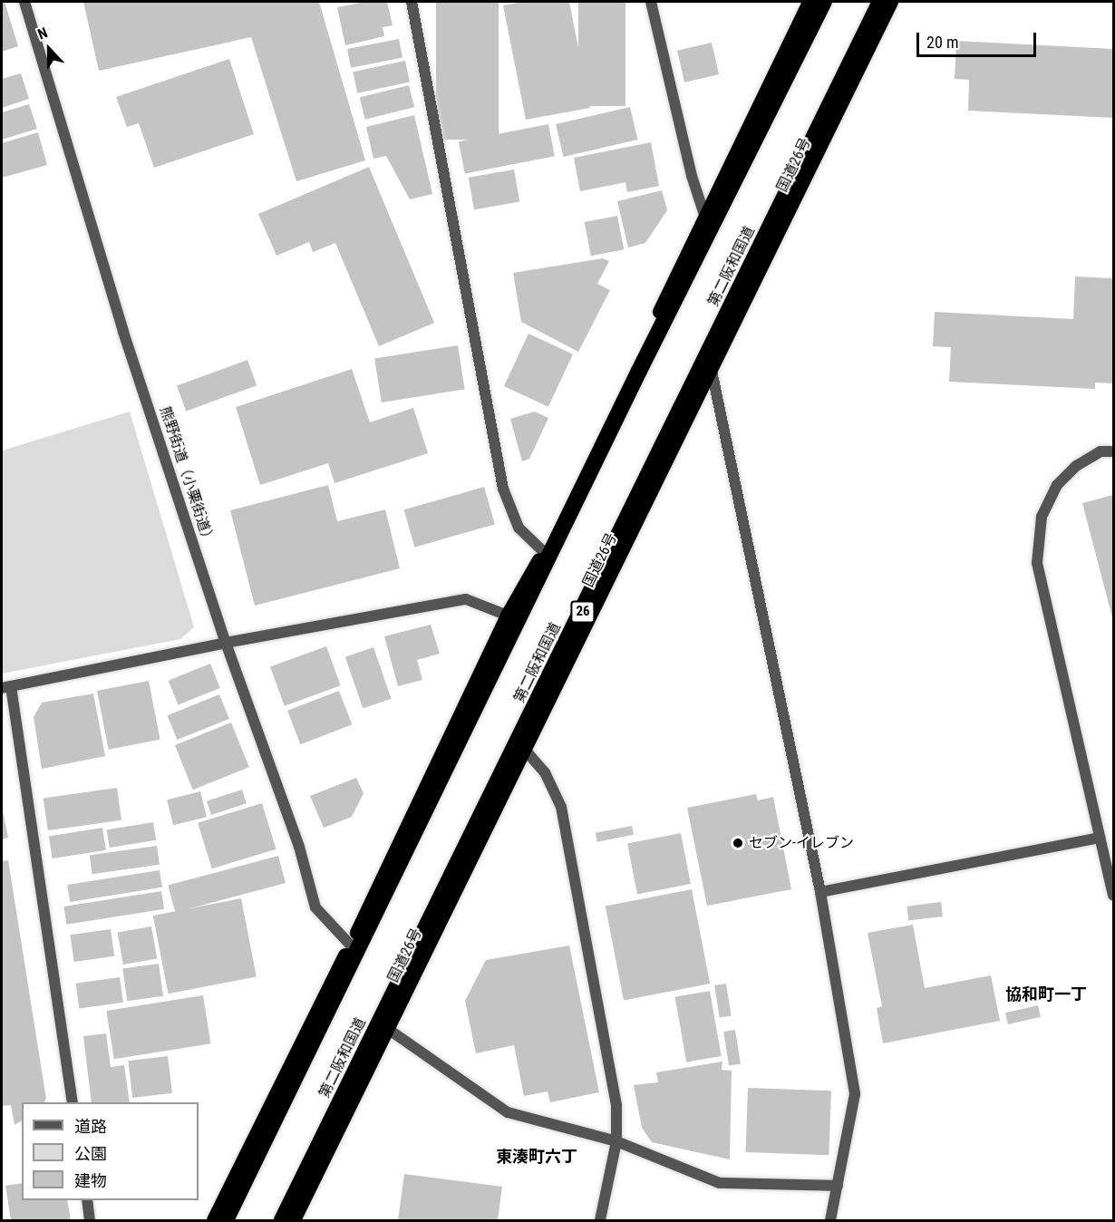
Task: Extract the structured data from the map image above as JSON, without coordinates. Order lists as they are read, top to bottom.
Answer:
{
  "streets": {
    "highway": ["国道26号", "第二阪和国道", "26"],
    "street": ["熊野街道（小栗街道）"]
  },
  "districts": ["協和町一丁", "東湊町六丁"],
  "places": ["セブン-イレブン"],
  "legend": ["道路", "公園", "建物"],
  "scale_bar": "20 m",
  "north": "top"
}
